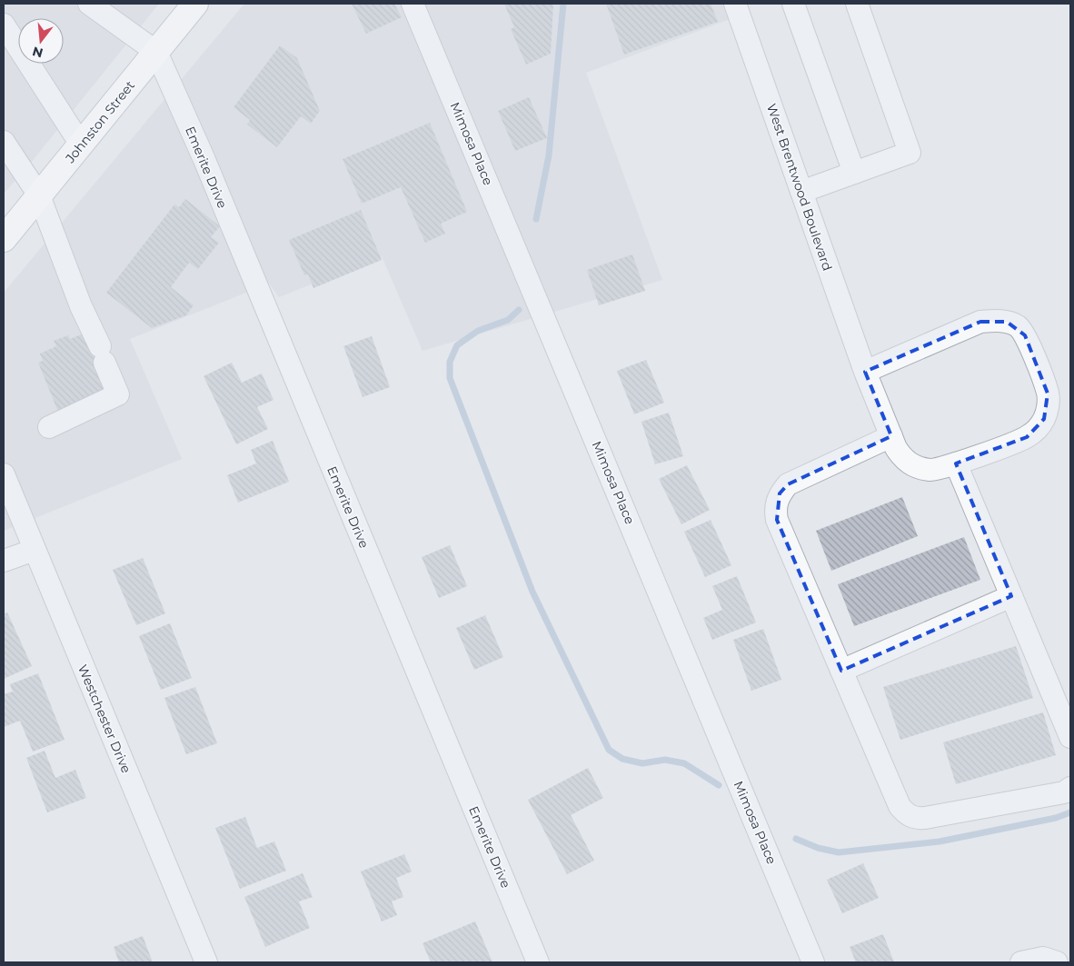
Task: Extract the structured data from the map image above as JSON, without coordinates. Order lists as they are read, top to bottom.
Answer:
{
  "streets": {
    "main road": ["Johnston Street"],
    "street": [
      "Mimosa Place",
      "Emerite Drive",
      "West Brentwood Boulevard",
      "Westchester Drive"
    ]
  },
  "crossings": [
    ["Johnston Street", "Emerite Drive"]
  ],
  "north": "bottom"
}
